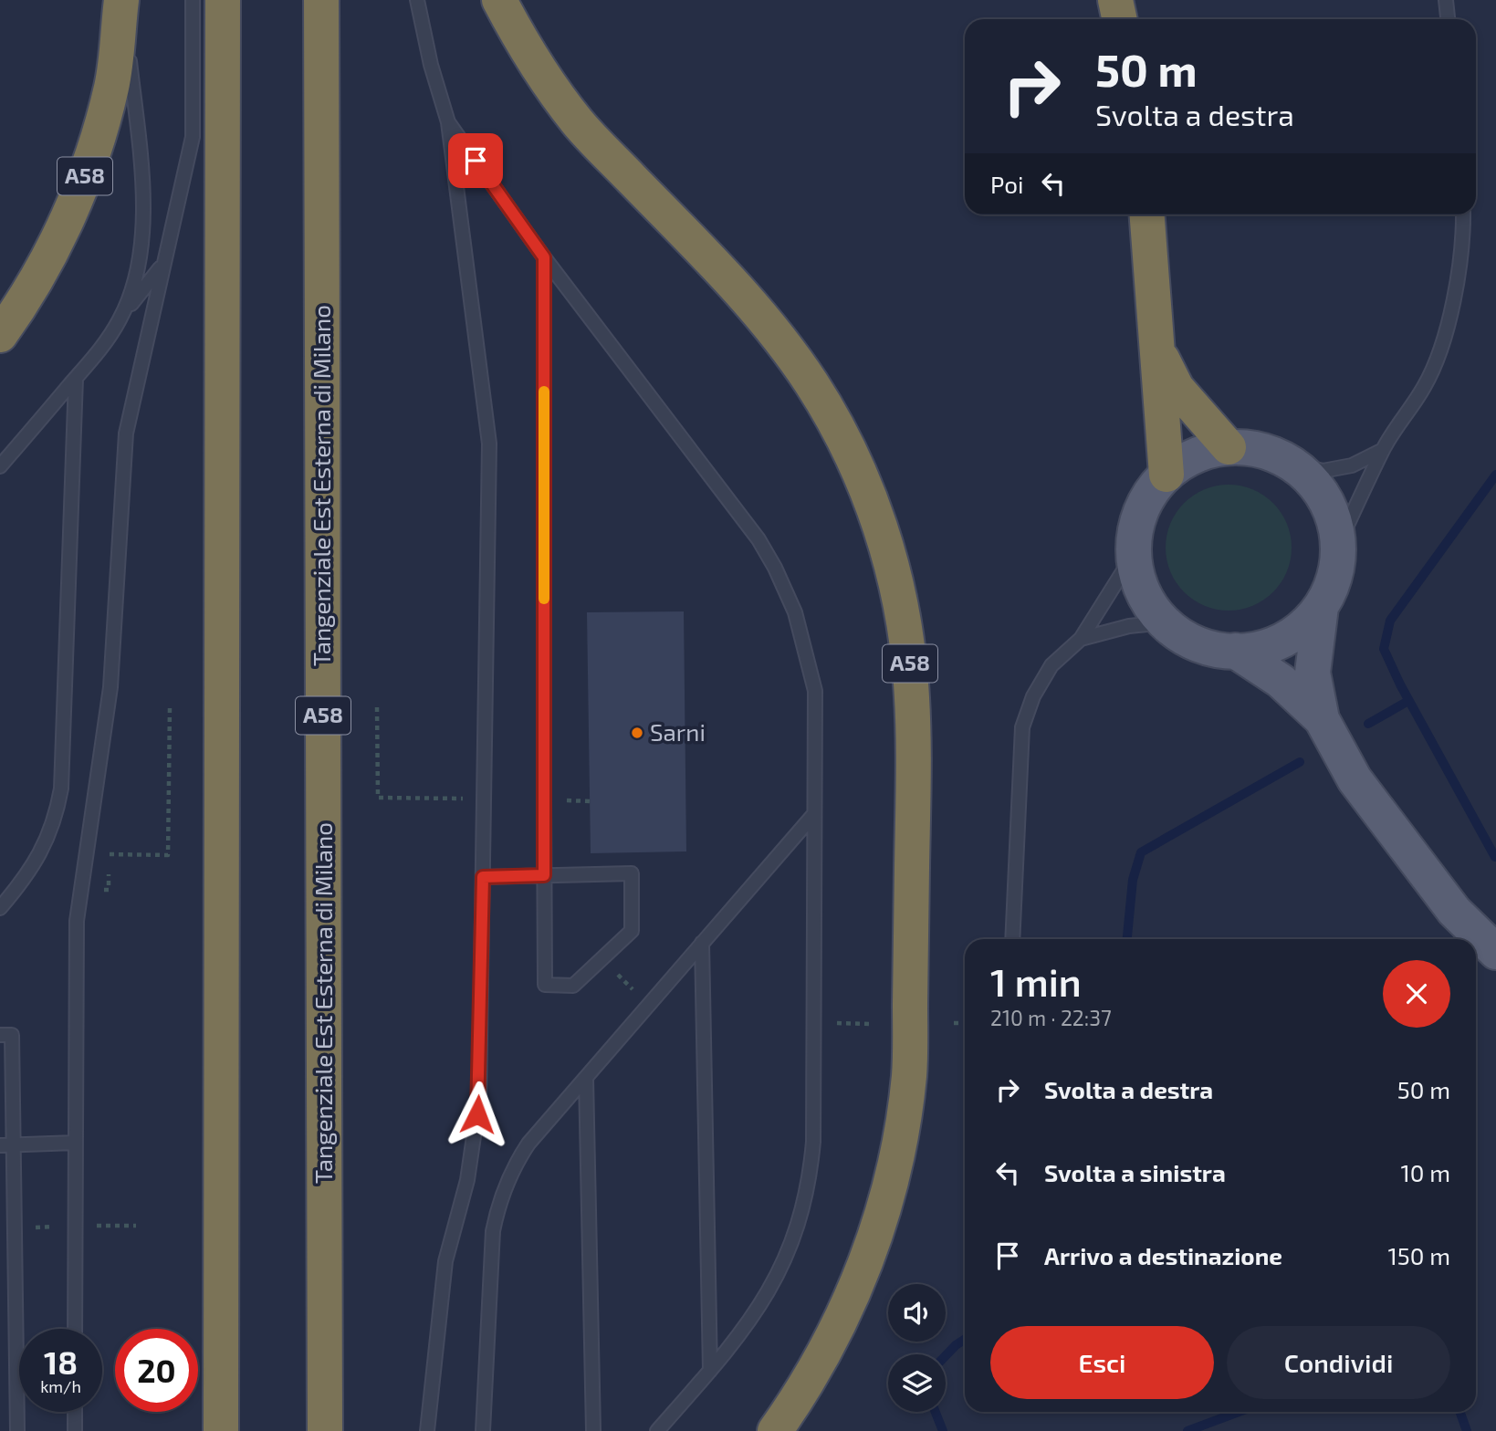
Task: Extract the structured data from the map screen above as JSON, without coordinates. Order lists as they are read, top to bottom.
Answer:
{
  "streets": {
    "highway": ["A58", "Tangenziale Est Esterna di Milano"]
  },
  "places": ["Sarni"],
  "page": {
    "turn": ["50 m", "Svolta a destra"],
    "then": "Poi",
    "heading": ["1 min", "210 m · 22:37"],
    "list": [
      {
        "name": "Svolta a destra",
        "value": "50 m"
      },
      {
        "name": "Svolta a sinistra",
        "value": "10 m"
      },
      {
        "name": "Arrivo a destinazione",
        "value": "150 m"
      }
    ],
    "buttons": ["Esci", "Condividi"],
    "speed": "18 km/h",
    "limit": "20"
  }
}
